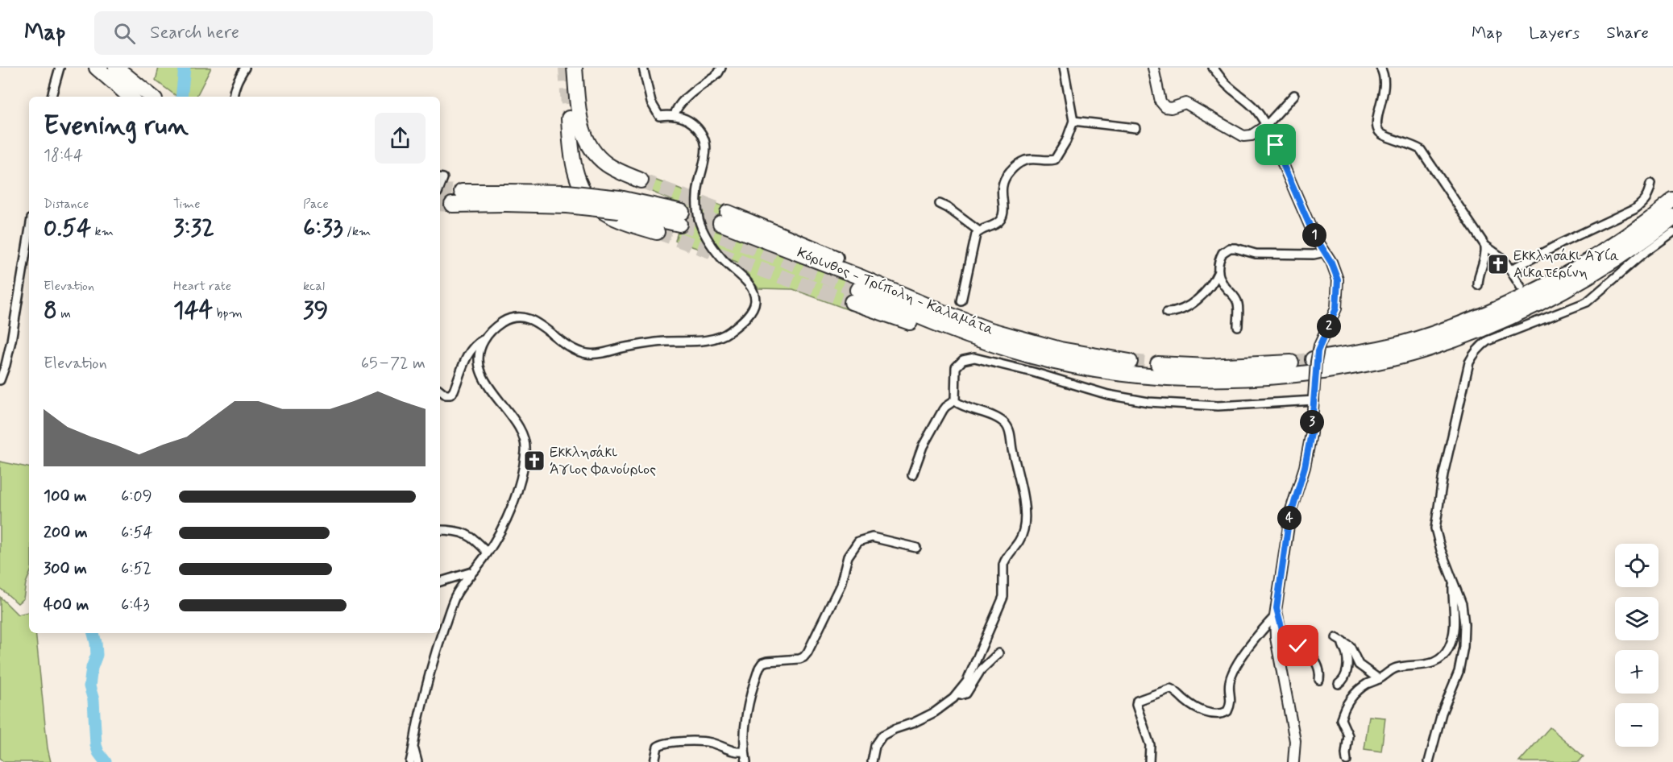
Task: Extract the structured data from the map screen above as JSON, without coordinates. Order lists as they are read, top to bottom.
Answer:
{
  "streets": {
    "highway": ["Κόρινθος - Τρίπολη - Καλαμάτα"]
  },
  "places": {
    "church": ["Εκκλησάκι Αγία Αικατερίνη", "Εκκλησάκι Άγιος Φανούριος"]
  },
  "page": {
    "header": "Map",
    "search": "Search here",
    "nav": ["Map", "Layers", "Share"],
    "heading": ["Evening run", "18:44"],
    "stats": [
      ["Distance", "0.54 km"],
      ["Time", "3:32"],
      ["Pace", "6:33 /km"],
      ["Elevation", "8 m"],
      ["Heart rate", "144 bpm"],
      ["kcal", "39"]
    ],
    "pins": [
      "1",
      "2",
      "3",
      "4"
    ],
    "chart": ["Elevation", "65–72 m"],
    "list": [
      {
        "name": "100 m",
        "note": "6:09"
      },
      {
        "name": "200 m",
        "note": "6:54"
      },
      {
        "name": "300 m",
        "note": "6:52"
      },
      {
        "name": "400 m",
        "note": "6:43"
      }
    ],
    "map_buttons": ["+", "−"]
  }
}
